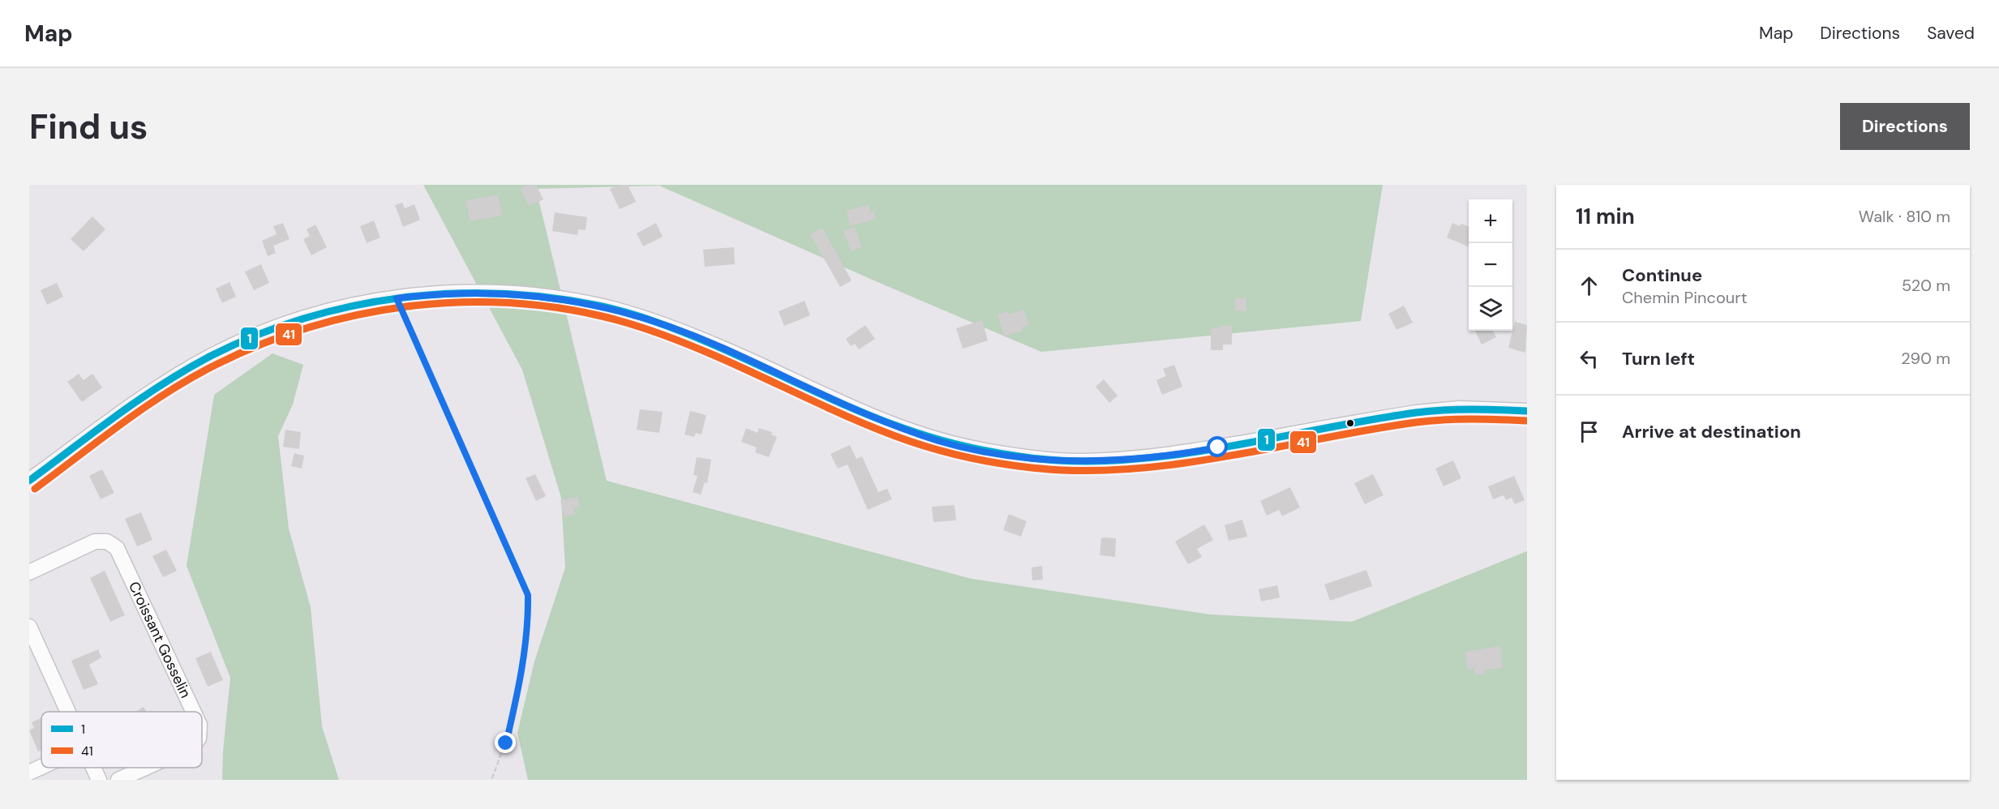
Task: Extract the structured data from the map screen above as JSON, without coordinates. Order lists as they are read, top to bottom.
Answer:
{
  "streets": {
    "street": ["Croissant Gosselin"]
  },
  "lines": ["transit line 1", "transit line 41"],
  "legend": ["1", "41"],
  "page": {
    "header": "Map",
    "nav": ["Map", "Directions", "Saved"],
    "buttons": "Directions",
    "title": "Find us",
    "heading": ["11 min", "Walk · 810 m"],
    "map_buttons": ["+", "−"],
    "list": [
      ["Continue", "Chemin Pincourt", "520 m"],
      ["Turn left", "290 m"],
      "Arrive at destination"
    ]
  }
}
